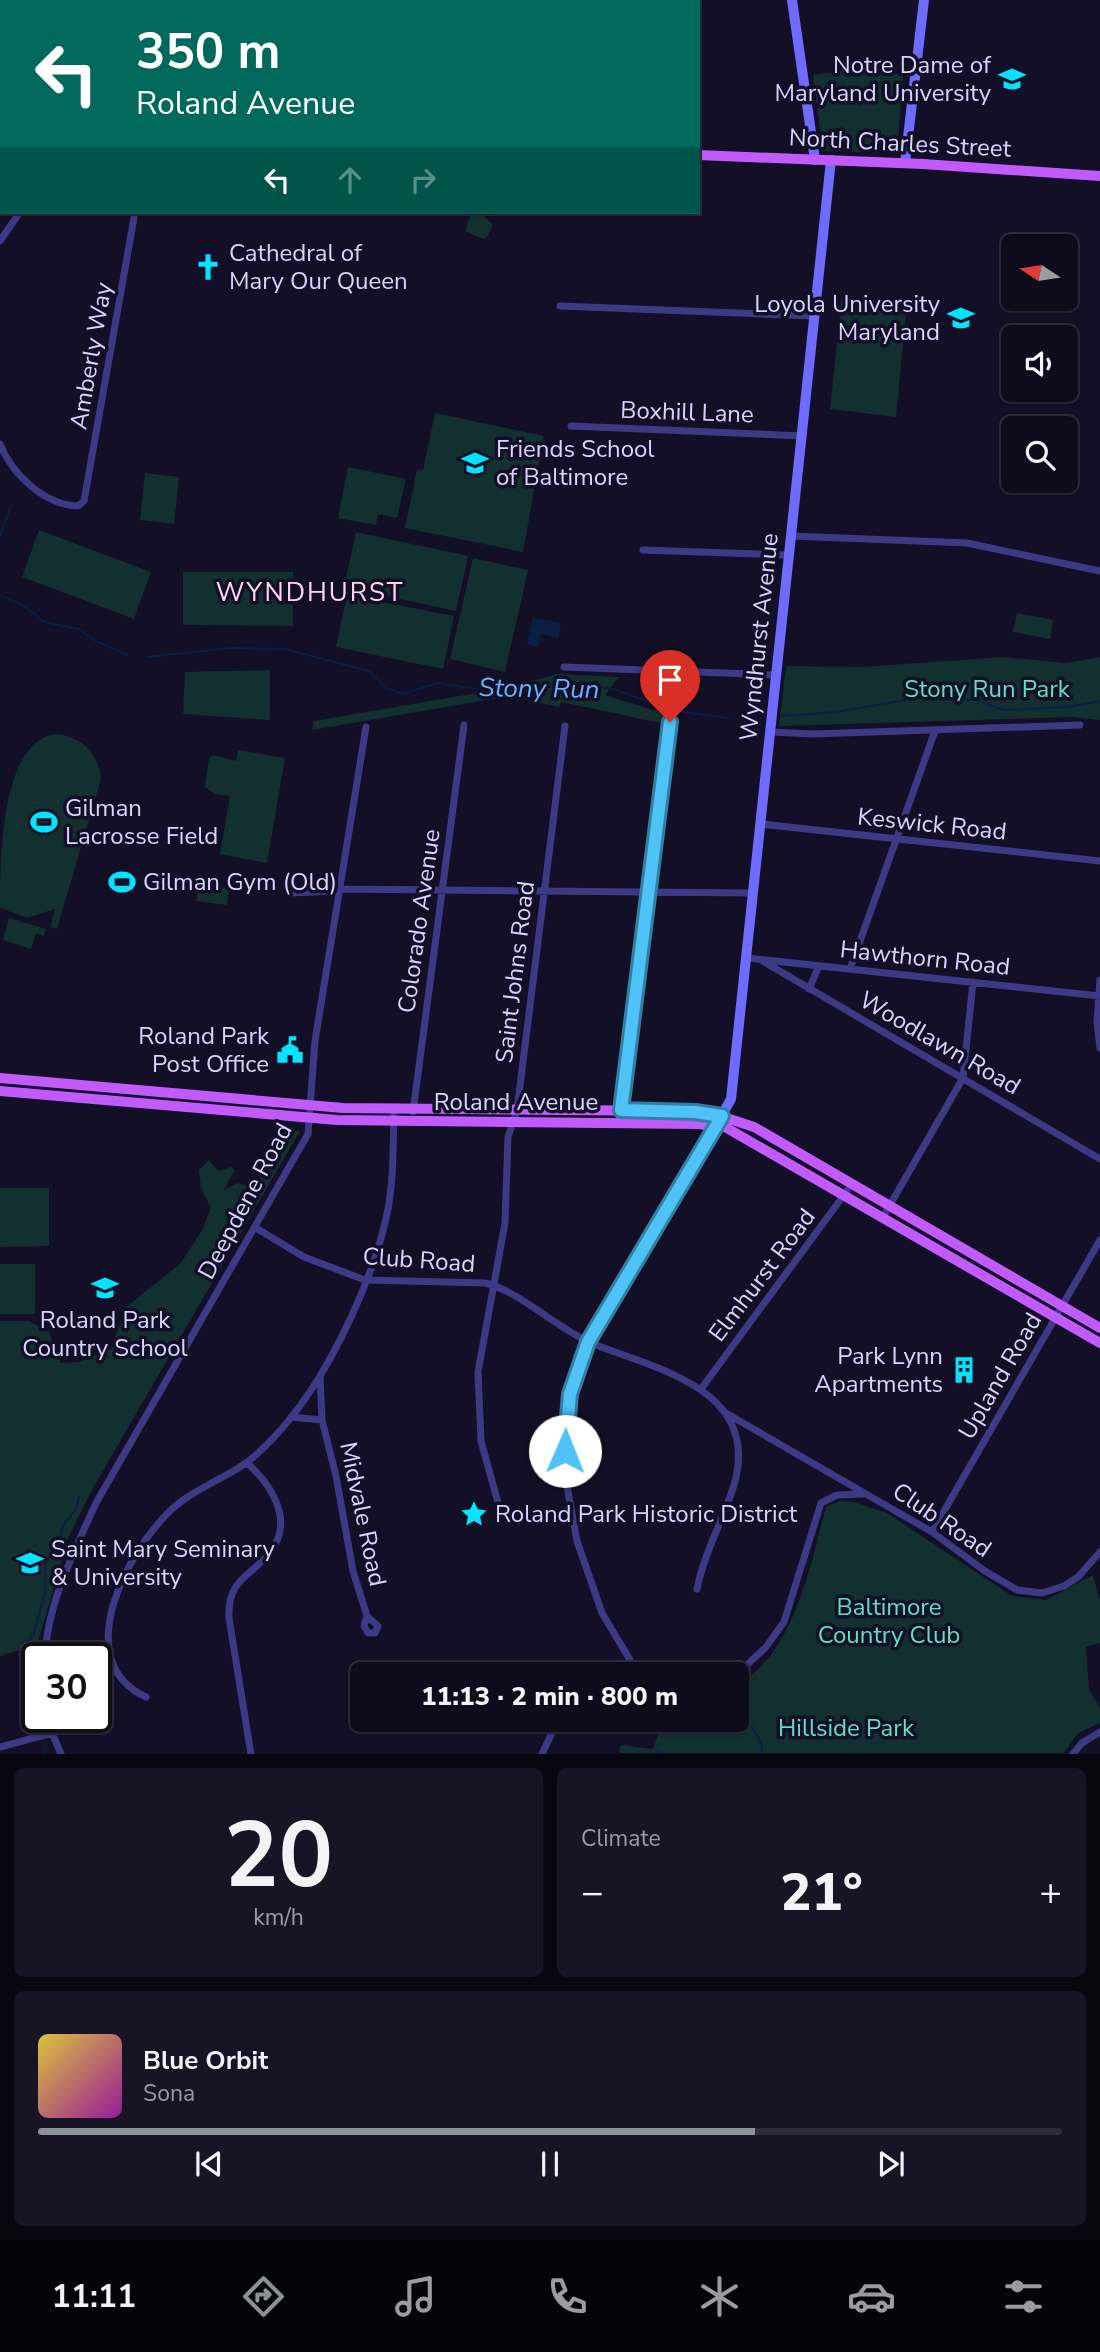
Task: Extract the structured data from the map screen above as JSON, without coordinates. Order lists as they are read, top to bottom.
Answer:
{
  "streets": {
    "main road": ["North Charles Street", "Roland Avenue"],
    "street": [
      "Amberly Way",
      "Boxhill Lane",
      "Wyndhurst Avenue",
      "Keswick Road",
      "Colorado Avenue",
      "Hawthorn Road",
      "Saint Johns Road",
      "Woodlawn Road",
      "Deepdene Road",
      "Club Road",
      "Elmhurst Road",
      "Upland Road",
      "Midvale Road"
    ]
  },
  "crossings": [
    ["North Charles Street", "Wyndhurst Avenue"],
    ["Boxhill Lane", "Wyndhurst Avenue"],
    ["Wyndhurst Avenue", "Keswick Road"],
    ["Wyndhurst Avenue", "Hawthorn Road"],
    ["Wyndhurst Avenue", "Roland Avenue"],
    ["Colorado Avenue", "Roland Avenue"],
    ["Hawthorn Road", "Woodlawn Road"],
    ["Saint Johns Road", "Roland Avenue"],
    ["Saint Johns Road", "Club Road"],
    ["Roland Avenue", "Deepdene Road"],
    ["Roland Avenue", "Elmhurst Road"],
    ["Roland Avenue", "Upland Road"],
    ["Deepdene Road", "Club Road"],
    ["Club Road", "Elmhurst Road"],
    ["Club Road", "Upland Road"]
  ],
  "districts": ["WYNDHURST"],
  "water": ["Stony Run"],
  "parks": ["Stony Run Park", "Baltimore Country Club", "Hillside Park"],
  "places": {
    "school or university": [
      "Notre Dame of Maryland University",
      "Loyola University Maryland",
      "Friends School of Baltimore",
      "Roland Park Country School",
      "Saint Mary Seminary & University"
    ],
    "church": ["Cathedral of Mary Our Queen"],
    "sports": ["Gilman Lacrosse Field", "Gilman Gym (Old)"],
    "public building": ["Roland Park Post Office"],
    "building": ["Park Lynn Apartments"],
    "place": ["Roland Park Historic District"]
  },
  "north": "left",
  "page": {
    "turn": ["350 m", "Roland Avenue"],
    "limit": "30",
    "trip": "11:13 · 2 min · 800 m",
    "tile": [
      ["20", "km/h"],
      "Climate"
    ],
    "heat": ["−", "21°", "+"],
    "song": ["Blue Orbit", "Sona"],
    "tabs": "11:11"
  }
}
